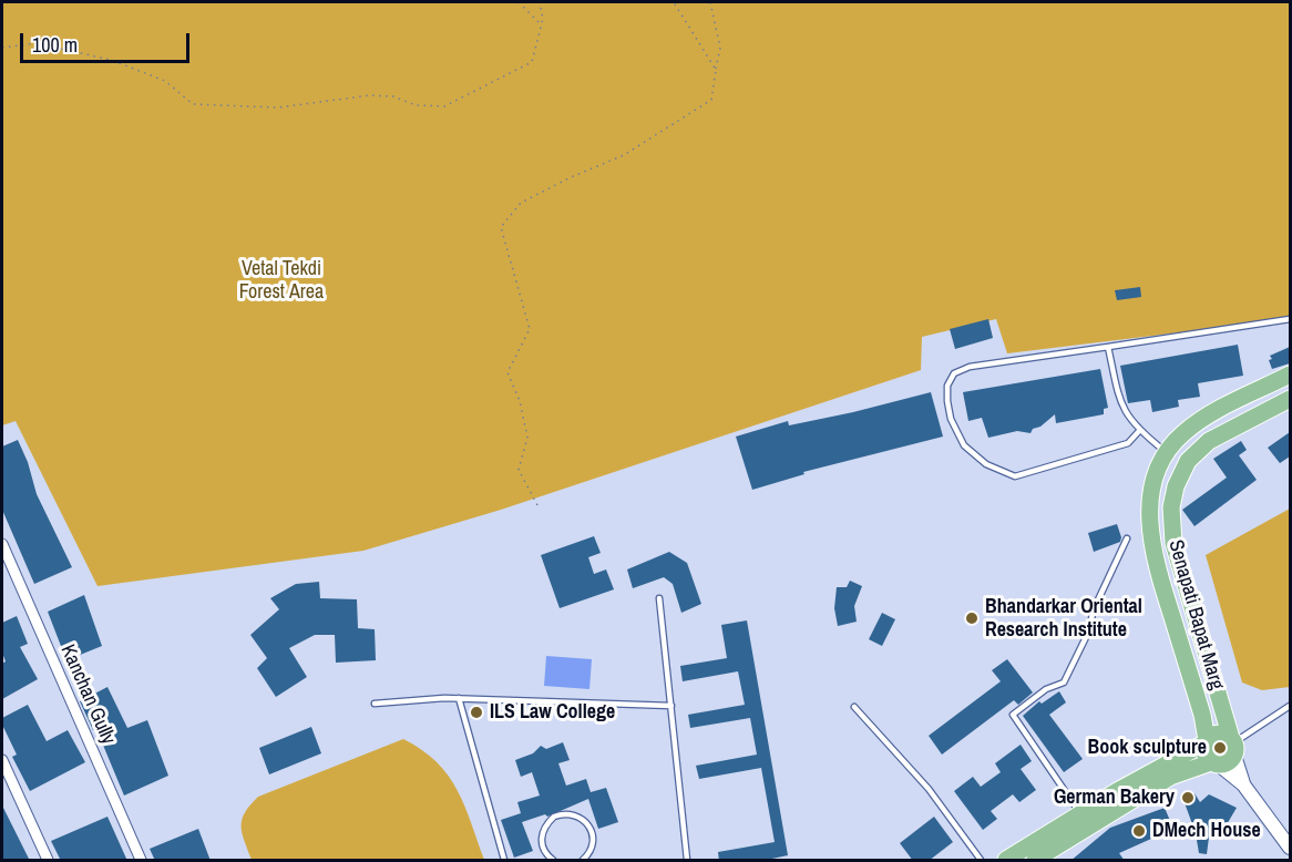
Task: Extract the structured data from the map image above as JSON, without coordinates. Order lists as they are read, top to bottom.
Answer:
{
  "streets": {
    "main road": ["Senapati Bapat Marg"],
    "street": ["Kanchan Gully"]
  },
  "parks": ["Vetal Tekdi Forest Area"],
  "places": [
    "Bhandarkar Oriental Research Institute",
    "ILS Law College",
    "Book sculpture",
    "German Bakery",
    "DMech House"
  ],
  "scale_bar": "100 m"
}
